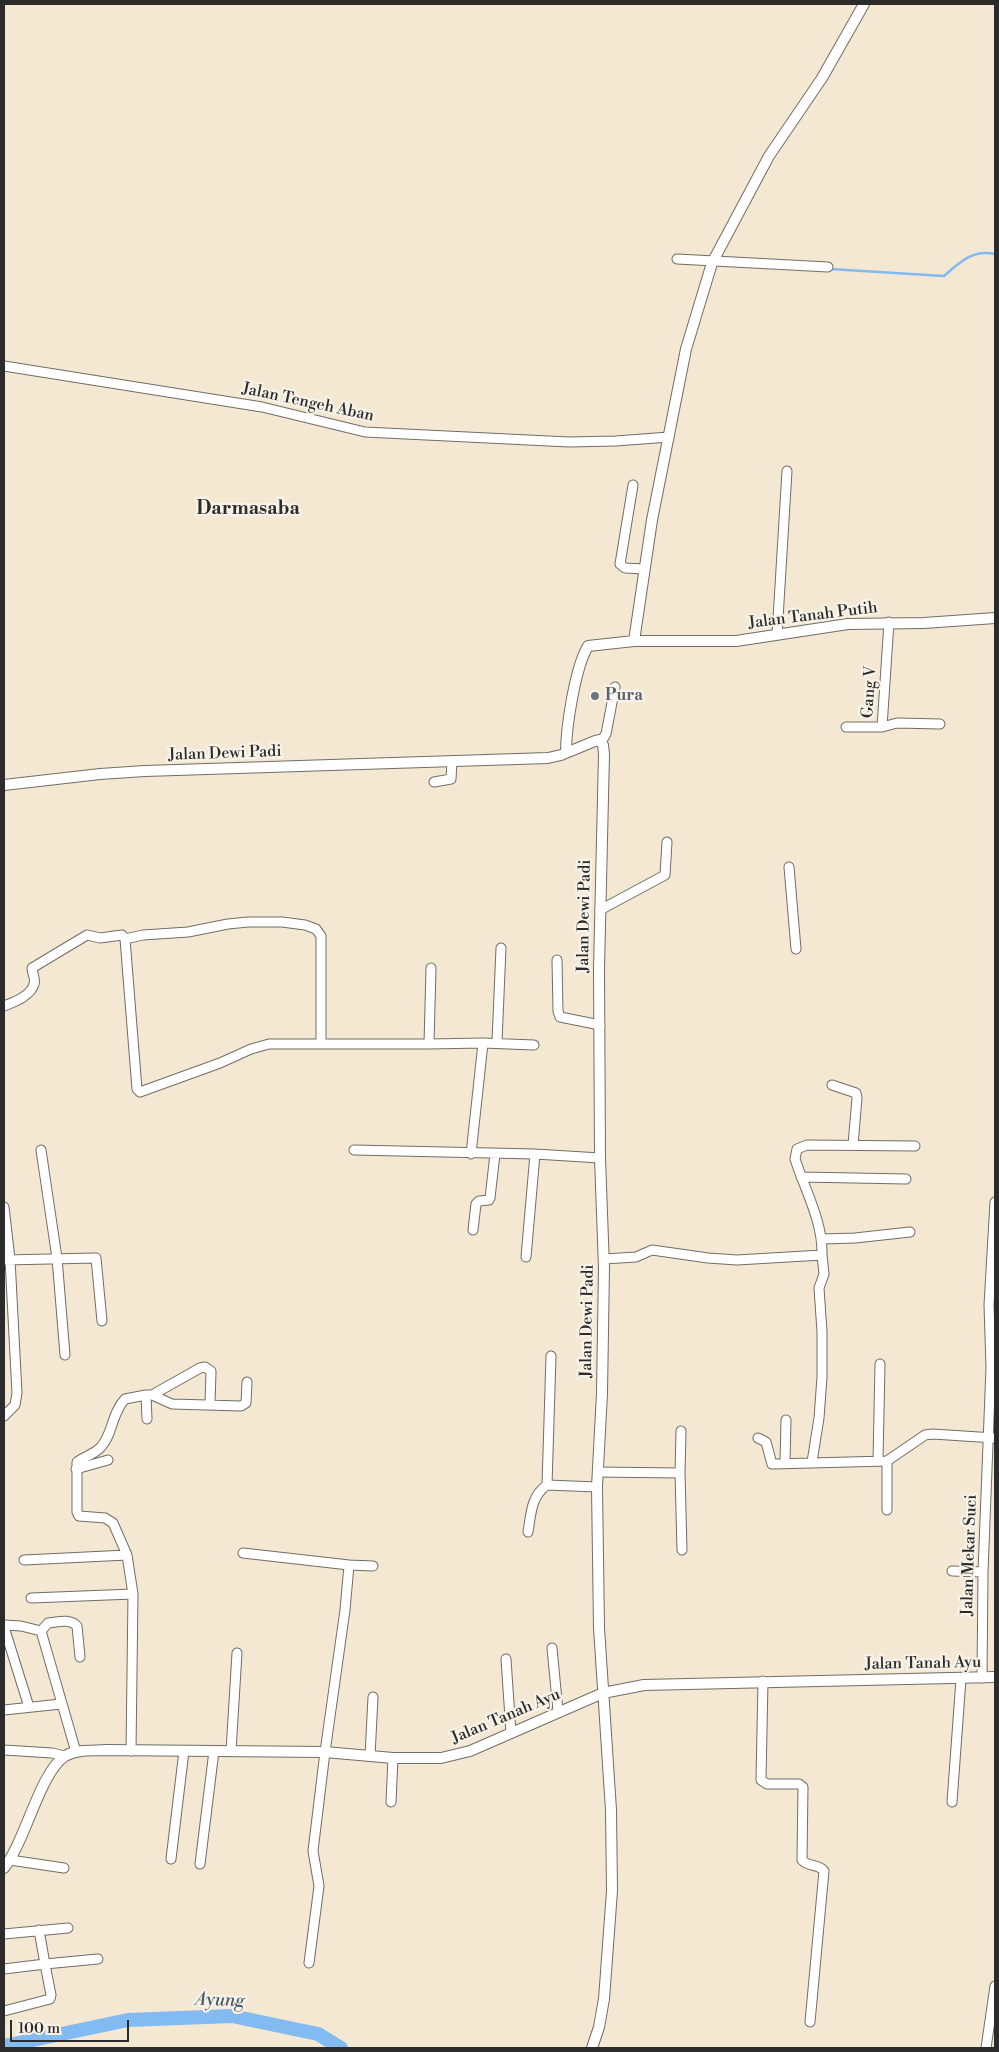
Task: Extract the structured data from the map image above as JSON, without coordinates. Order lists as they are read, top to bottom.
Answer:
{
  "streets": {
    "street": [
      "Jalan Tengeh Aban",
      "Jalan Tanah Putih",
      "Gang V",
      "Jalan Dewi Padi",
      "Jalan Mekar Suci",
      "Jalan Tanah Ayu"
    ]
  },
  "crossings": [
    ["Jalan Tanah Putih", "Gang V"],
    ["Jalan Tanah Putih", "Jalan Dewi Padi"],
    ["Jalan Dewi Padi", "Jalan Tanah Ayu"],
    ["Jalan Mekar Suci", "Jalan Tanah Ayu"]
  ],
  "districts": ["Darmasaba"],
  "water": ["Ayung"],
  "places": ["Pura"],
  "scale_bar": "100 m"
}
